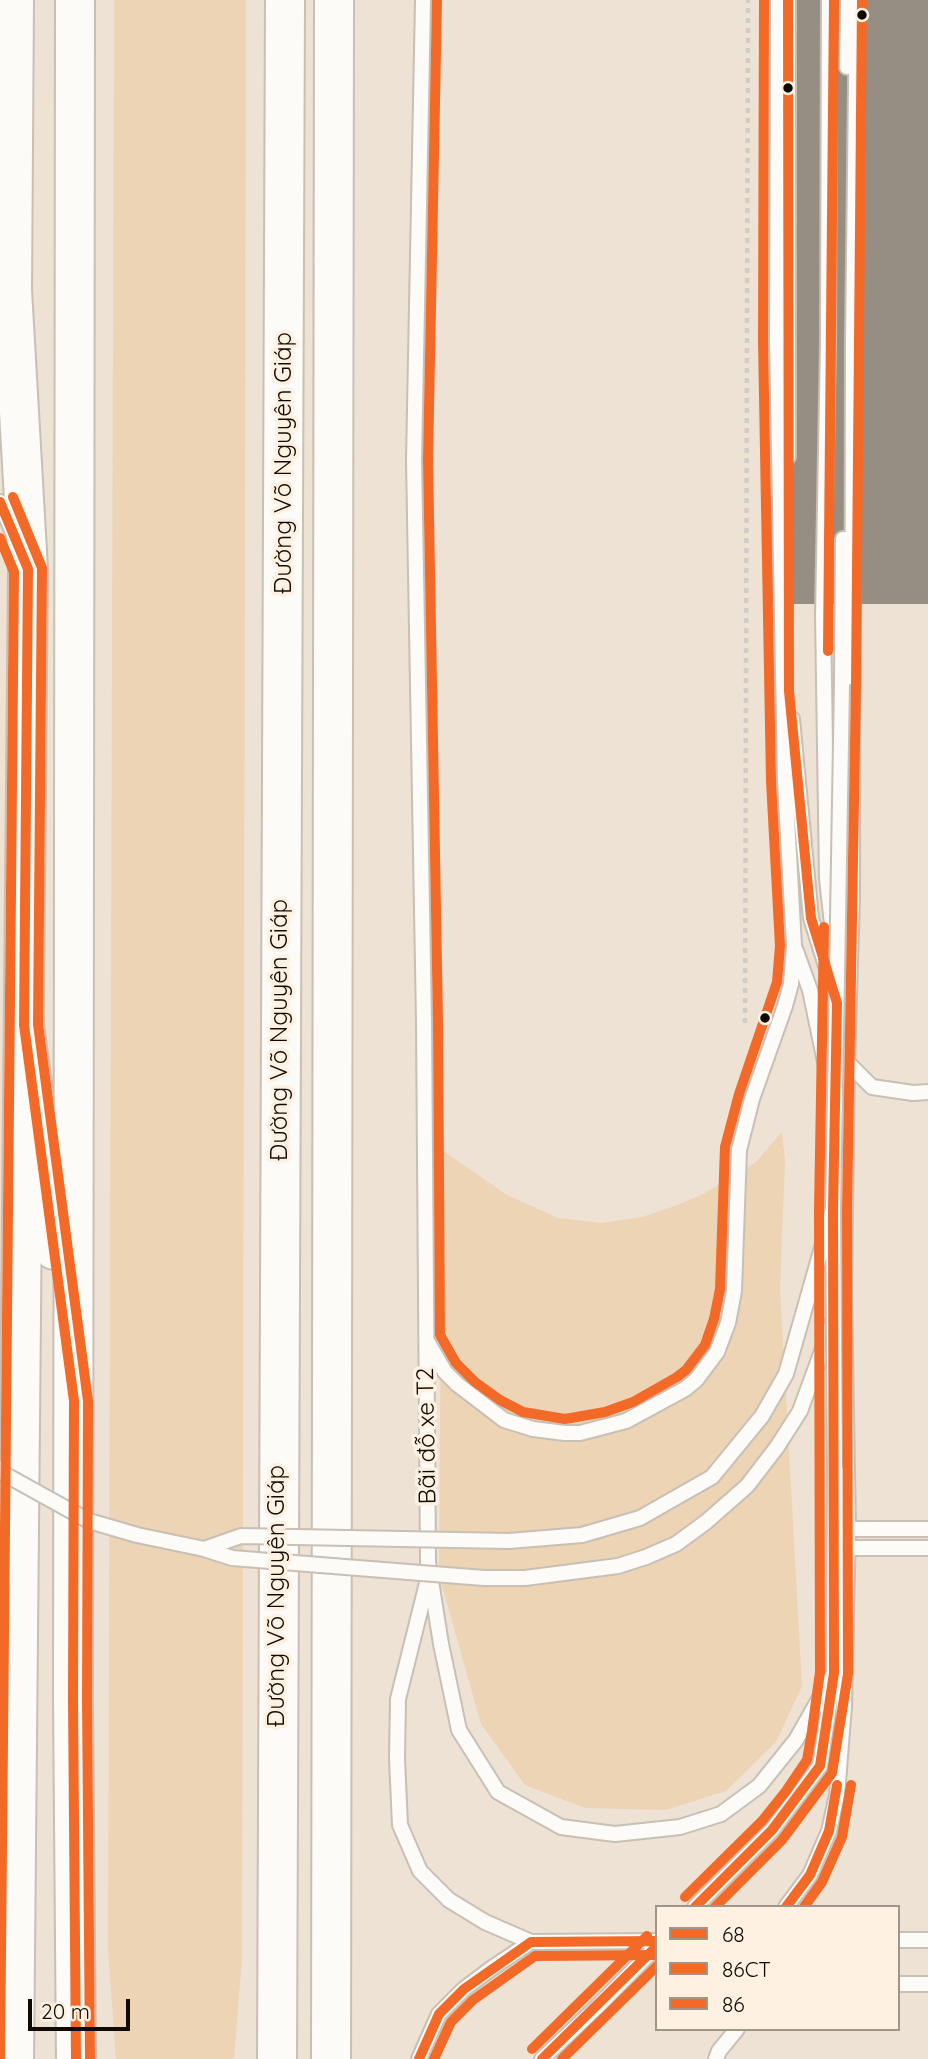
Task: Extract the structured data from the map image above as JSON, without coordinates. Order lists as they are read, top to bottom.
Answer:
{
  "streets": {
    "main road": ["Đường Võ Nguyên Giáp"],
    "lane": ["Bãi đỗ xe T2"]
  },
  "lines": ["transit line 68", "transit line 86CT", "transit line 86"],
  "legend": ["68", "86CT", "86"],
  "scale_bar": "20 m"
}
